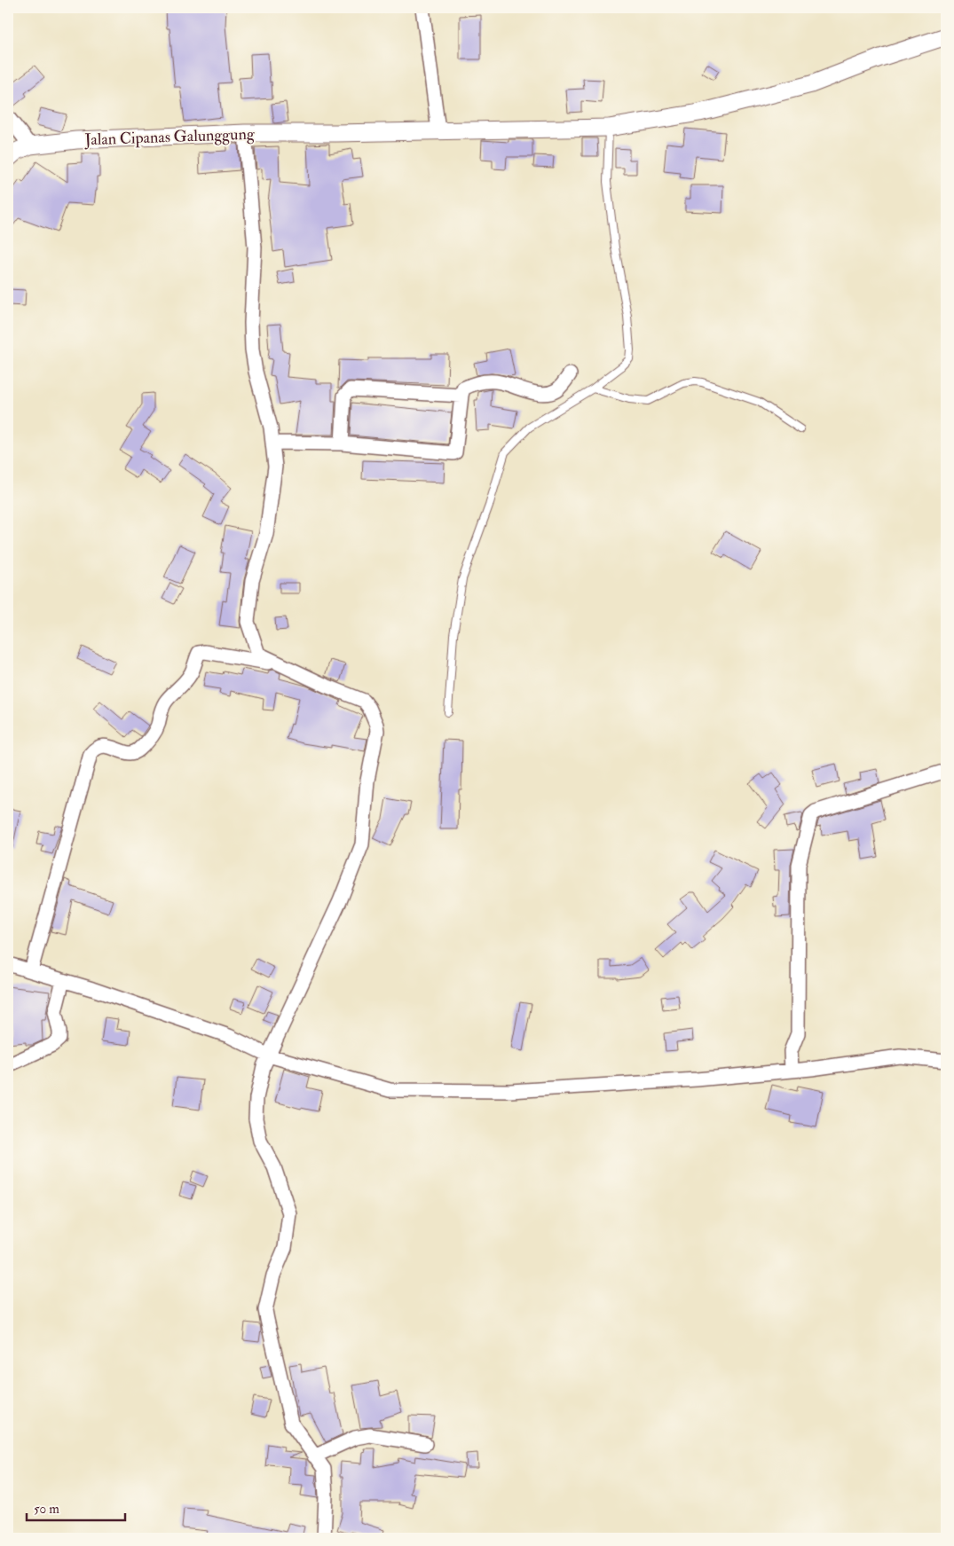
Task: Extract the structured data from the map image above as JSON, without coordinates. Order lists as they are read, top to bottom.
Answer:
{
  "streets": {
    "street": ["Jalan Cipanas Galunggung"]
  },
  "scale_bar": "50 m"
}
